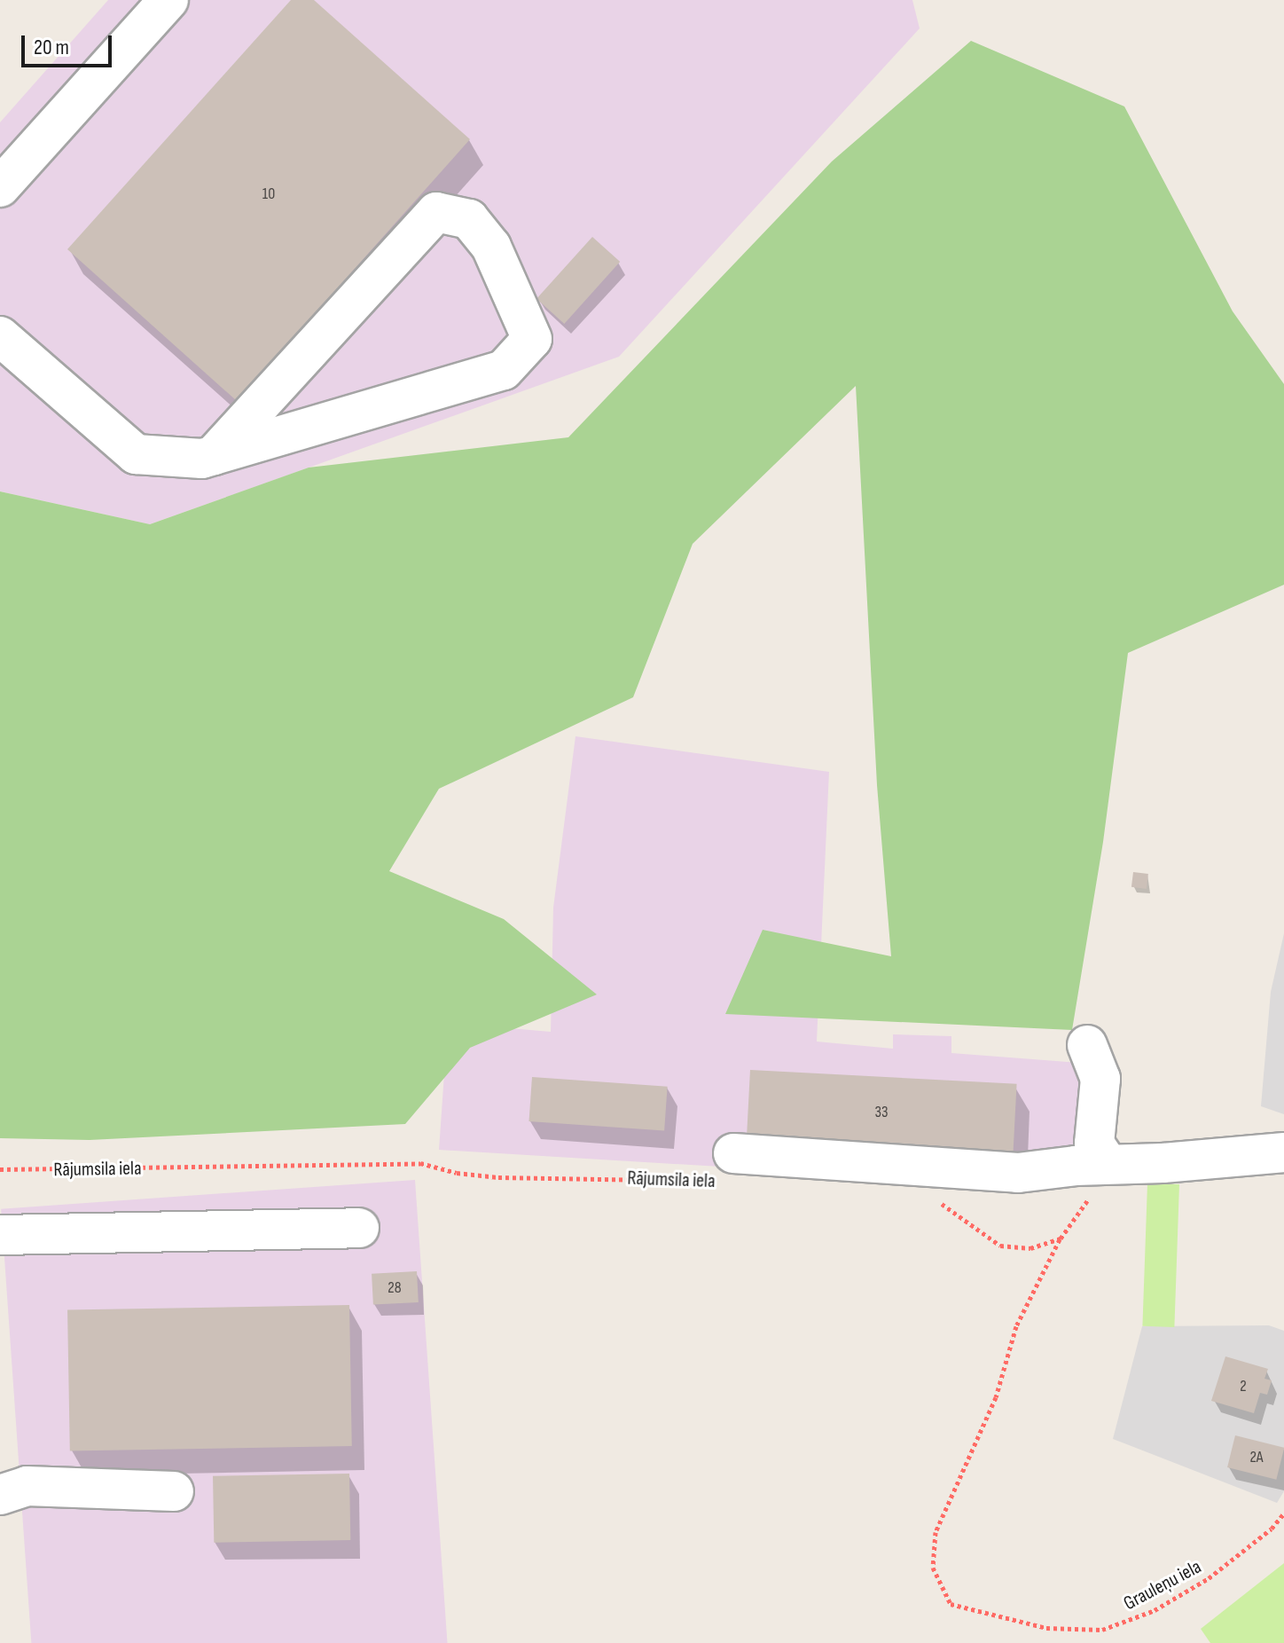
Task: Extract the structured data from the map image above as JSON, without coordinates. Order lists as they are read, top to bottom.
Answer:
{
  "streets": {
    "path": ["Rājumsila iela", "Grauleņu iela"]
  },
  "house_numbers": [
    "10",
    "33",
    "28",
    "2",
    "2A"
  ],
  "scale_bar": "20 m"
}
